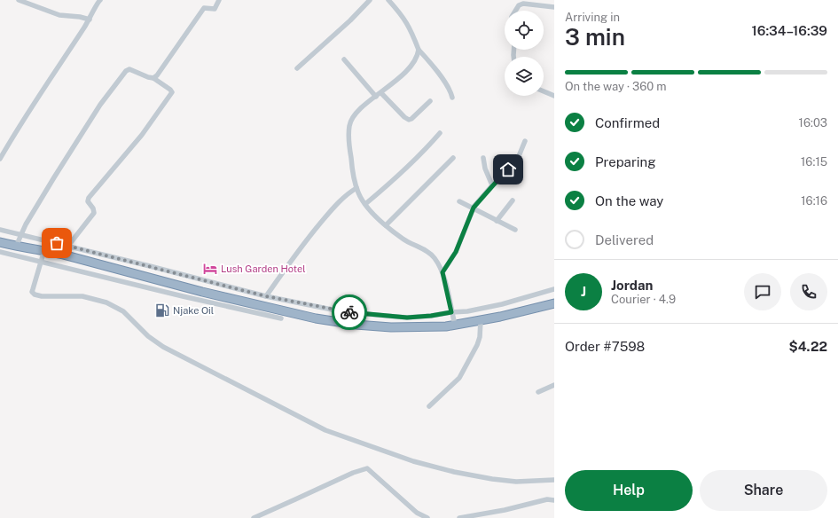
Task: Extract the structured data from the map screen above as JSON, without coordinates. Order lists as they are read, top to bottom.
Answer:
{
  "places": {
    "hotel": ["Lush Garden Hotel"],
    "fuel station": ["Njake Oil"]
  },
  "page": {
    "heading": ["3 min", "Arriving in", "16:34–16:39"],
    "panel": [
      "Jordan",
      "Courier · 4.9",
      "Order #7598",
      "$4.22"
    ],
    "bar": "On the way · 360 m",
    "list": [
      ["Confirmed", "16:03"],
      ["Preparing", "16:15"],
      ["On the way", "16:16"],
      "Delivered"
    ],
    "round": "J",
    "buttons": ["Help", "Share"]
  }
}
